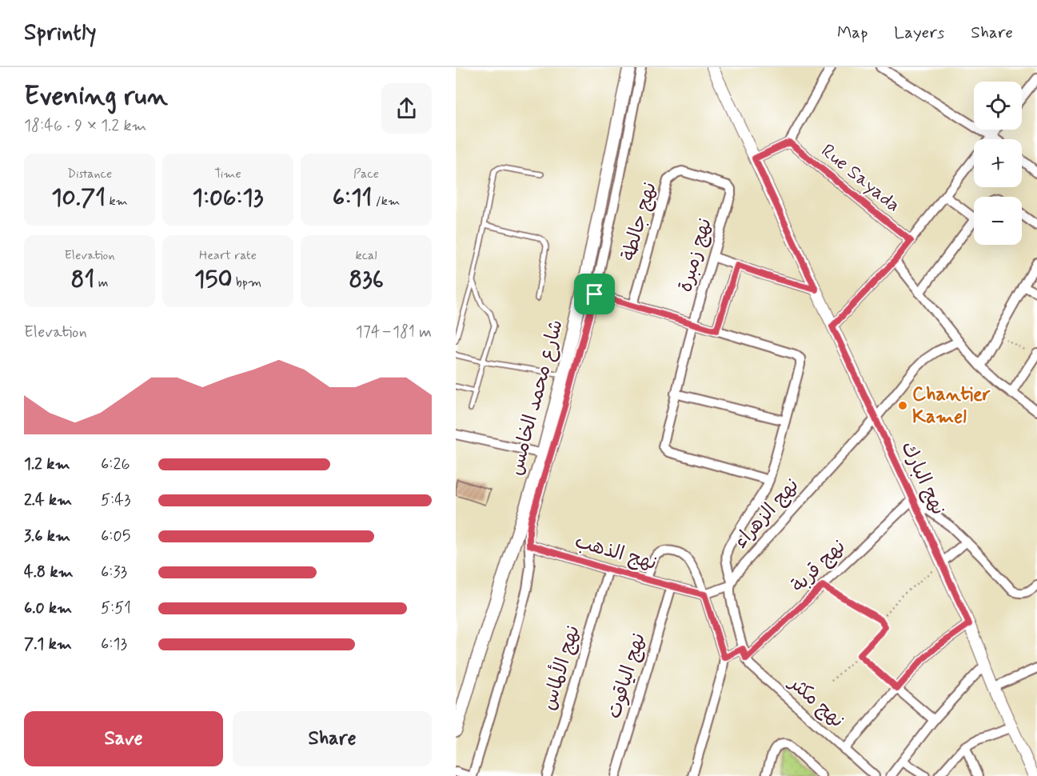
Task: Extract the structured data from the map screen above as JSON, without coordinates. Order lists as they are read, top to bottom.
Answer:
{
  "streets": {
    "main road": ["شارع محمد الخامس"],
    "street": [
      "Rue Sayada",
      "نهج جالطة",
      "نهج زمبرة",
      "نهج البارك",
      "نهج الزهراء",
      "نهج الذهب",
      "نهج قربة",
      "نهج الألماس",
      "نهج الياقوت",
      "نهج مكثر"
    ]
  },
  "crossings": [
    ["نهج جالطة", "نهج زمبرة"],
    ["نهج البارك", "نهج الزهراء"],
    ["نهج البارك", "نهج قربة"],
    ["نهج الذهب", "نهج الألماس"],
    ["نهج الذهب", "نهج الياقوت"],
    ["نهج قربة", "نهج مكثر"]
  ],
  "places": ["Chantier Kamel"],
  "page": {
    "header": "Sprintly",
    "nav": ["Map", "Layers", "Share"],
    "heading": ["Evening run", "18:46 · 9 × 1.2 km"],
    "map_buttons": ["+", "−"],
    "stats": [
      ["Distance", "10.71 km"],
      ["Time", "1:06:13"],
      ["Pace", "6:11 /km"],
      ["Elevation", "81 m"],
      ["Heart rate", "150 bpm"],
      ["kcal", "836"]
    ],
    "chart": ["Elevation", "174–181 m"],
    "list": [
      {
        "name": "1.2 km",
        "note": "6:26"
      },
      {
        "name": "2.4 km",
        "note": "5:43"
      },
      {
        "name": "3.6 km",
        "note": "6:05"
      },
      {
        "name": "4.8 km",
        "note": "6:33"
      },
      {
        "name": "6.0 km",
        "note": "5:51"
      },
      {
        "name": "7.1 km",
        "note": "6:13"
      }
    ],
    "buttons": ["Save", "Share"]
  }
}
